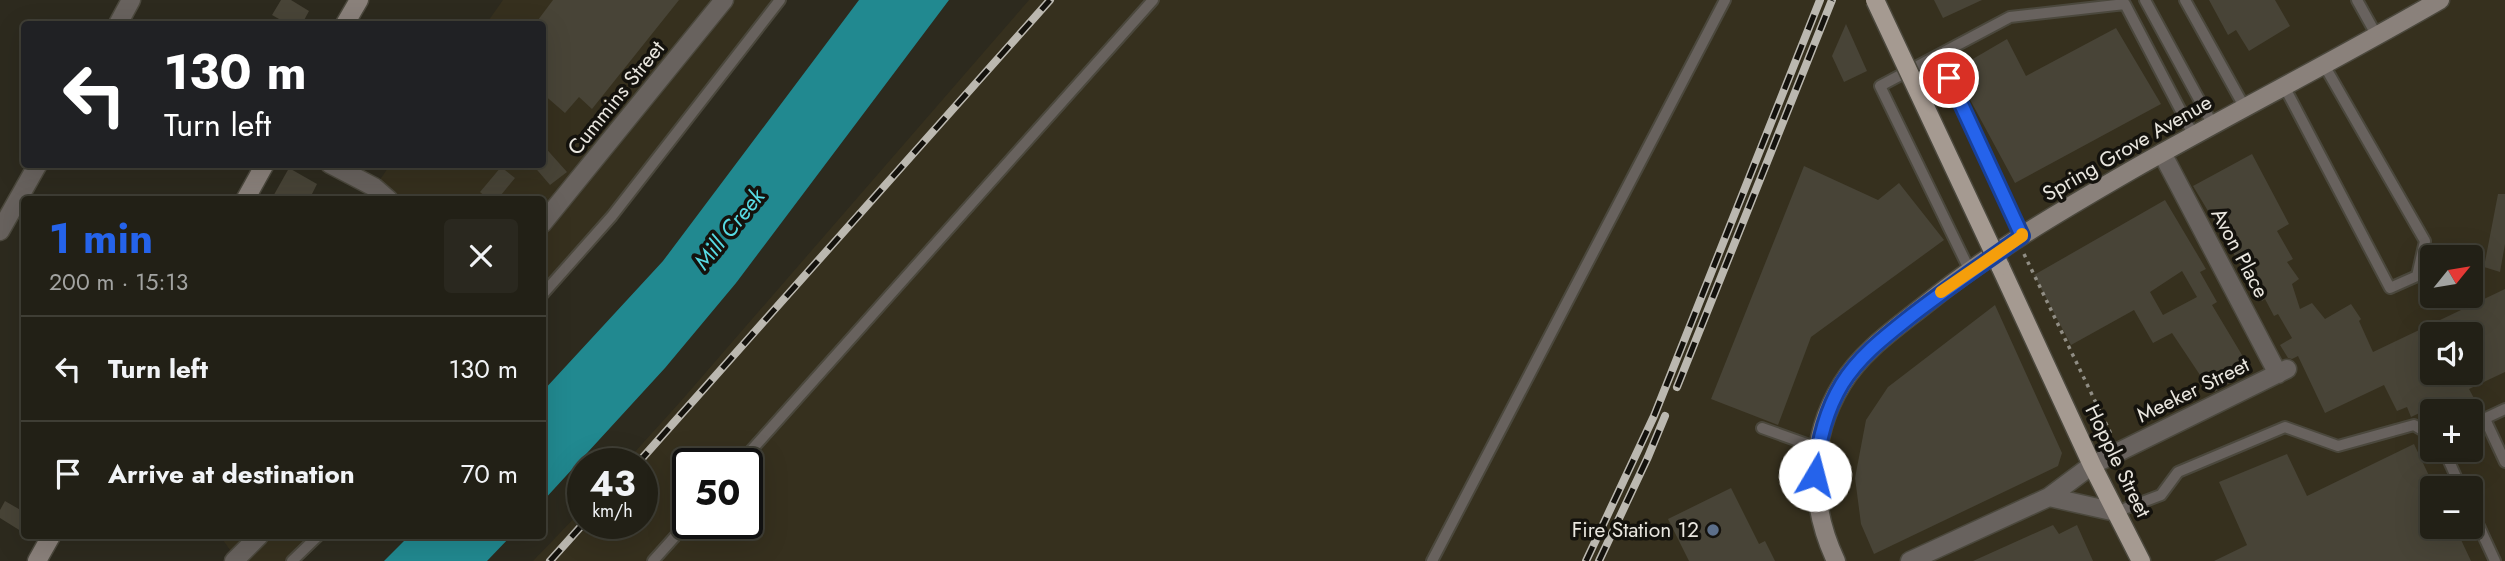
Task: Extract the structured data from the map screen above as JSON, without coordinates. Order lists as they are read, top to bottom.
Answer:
{
  "streets": {
    "main road": ["Spring Grove Avenue", "Hopple Street"],
    "street": ["Cummins Street", "Avon Place", "Meeker Street"]
  },
  "crossings": [
    ["Spring Grove Avenue", "Avon Place"],
    ["Avon Place", "Meeker Street"],
    ["Meeker Street", "Hopple Street"]
  ],
  "water": ["Mill Creek"],
  "places": ["Fire Station 12"],
  "north": "top right",
  "page": {
    "turn": ["130 m", "Turn left"],
    "heading": ["1 min", "200 m · 15:13"],
    "map_buttons": ["+", "−"],
    "list": [
      {
        "name": "Turn left",
        "value": "130 m"
      },
      {
        "name": "Arrive at destination",
        "value": "70 m"
      }
    ],
    "speed": "43 km/h",
    "limit": "50"
  }
}
